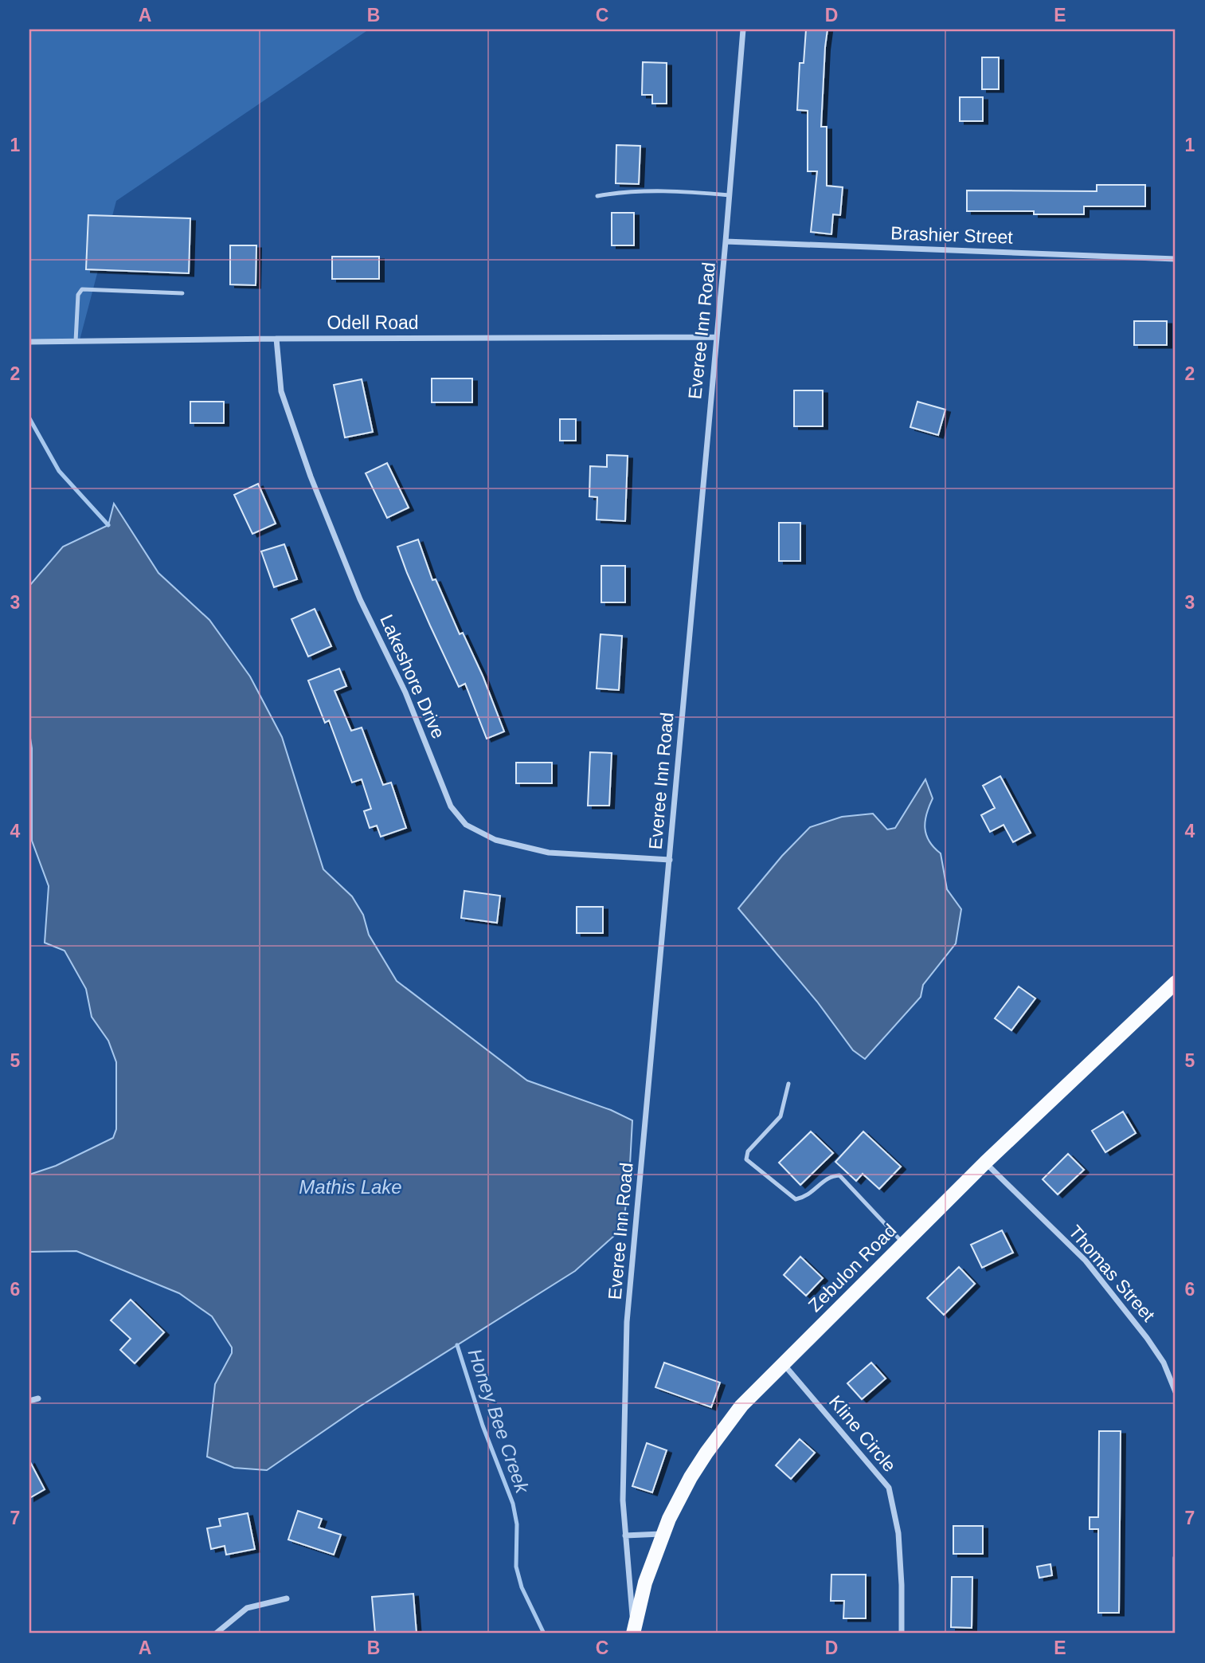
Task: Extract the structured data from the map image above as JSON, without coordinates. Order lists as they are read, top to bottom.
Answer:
{
  "streets": {
    "main road": ["Zebulon Road"],
    "street": [
      "Brashier Street",
      "Odell Road",
      "Everee Inn Road",
      "Lakeshore Drive",
      "Thomas Street",
      "Kline Circle"
    ]
  },
  "crossings": [
    ["Brashier Street", "Everee Inn Road"],
    ["Odell Road", "Everee Inn Road"],
    ["Odell Road", "Lakeshore Drive"],
    ["Everee Inn Road", "Lakeshore Drive"],
    ["Everee Inn Road", "Zebulon Road"],
    ["Zebulon Road", "Thomas Street"],
    ["Zebulon Road", "Kline Circle"]
  ],
  "water": ["Mathis Lake", "Honey Bee Creek"],
  "grid": {
    "columns": [
      "A",
      "B",
      "C",
      "D",
      "E"
    ],
    "rows": [
      "1",
      "2",
      "3",
      "4",
      "5",
      "6",
      "7"
    ]
  }
}
